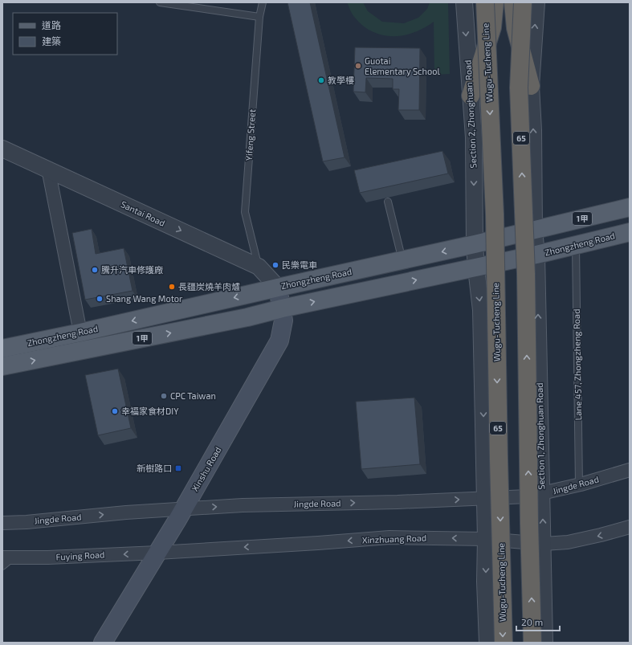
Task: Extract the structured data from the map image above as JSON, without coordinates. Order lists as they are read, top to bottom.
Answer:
{
  "streets": {
    "highway": ["Wugu-Tucheng Line", "65"],
    "main road": ["1甲", "Zhongzheng Road", "Xinshu Road"],
    "street": [
      "Section 2, Zhonghuan Road",
      "Santai Road",
      "Section 1, Zhonghuan Road",
      "Jingde Road",
      "Xinzhuang Road",
      "Fuying Road"
    ],
    "lane": ["Yifeng Street", "Lane 457, Zhongzheng Road"]
  },
  "crossings": [
    ["Section 2, Zhonghuan Road", "Zhongzheng Road"],
    ["Yifeng Street", "Santai Road"],
    ["Santai Road", "Zhongzheng Road"],
    ["Santai Road", "Xinshu Road"],
    ["Zhongzheng Road", "Lane 457, Zhongzheng Road"],
    ["Zhongzheng Road", "Section 1, Zhonghuan Road"],
    ["Zhongzheng Road", "Xinshu Road"],
    ["Lane 457, Zhongzheng Road", "Jingde Road"],
    ["Section 1, Zhonghuan Road", "Jingde Road"],
    ["Section 1, Zhonghuan Road", "Xinzhuang Road"],
    ["Xinshu Road", "Jingde Road"],
    ["Xinshu Road", "Xinzhuang Road"],
    ["Xinshu Road", "Fuying Road"],
    ["Xinzhuang Road", "Fuying Road"]
  ],
  "one_way": [
    "Santai Road",
    "Jingde Road",
    "Xinzhuang Road",
    "Fuying Road"
  ],
  "places": {
    "other": [
      "Guotai Elementary School",
      "教學樓",
      "民樂電車",
      "騰升汽車修護廠",
      "長疆炭燒羊肉爐",
      "Shang Wang Motor",
      "CPC Taiwan",
      "幸福家食材DIY"
    ],
    "transit": ["新樹路口"]
  },
  "legend": ["道路", "建築"],
  "scale_bar": "20 m"
}
